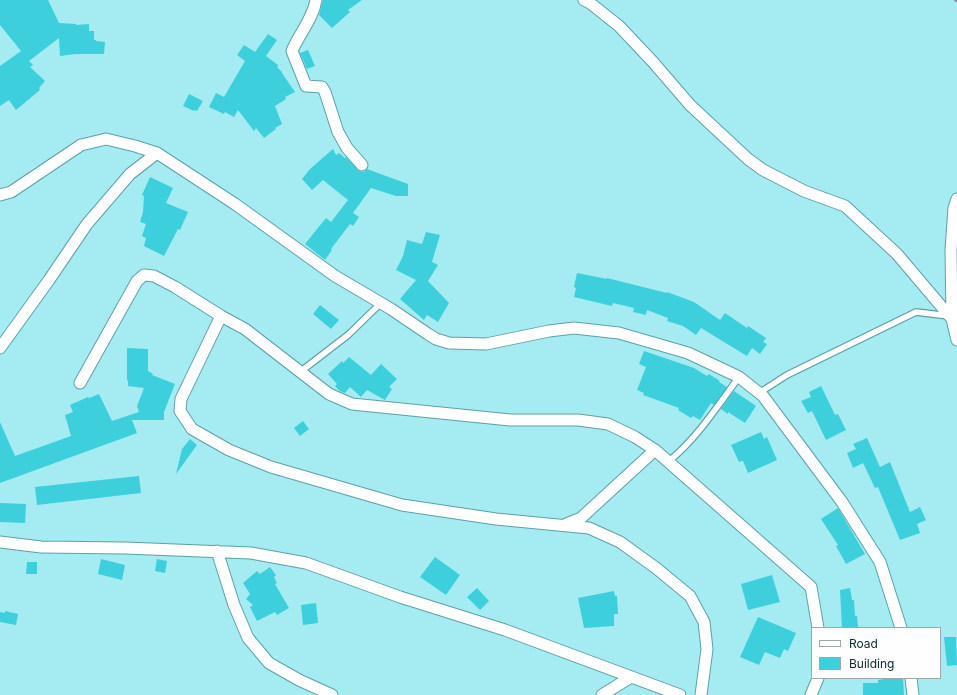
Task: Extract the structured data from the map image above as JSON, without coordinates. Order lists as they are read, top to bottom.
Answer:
{
  "legend": ["Road", "Building"]
}
